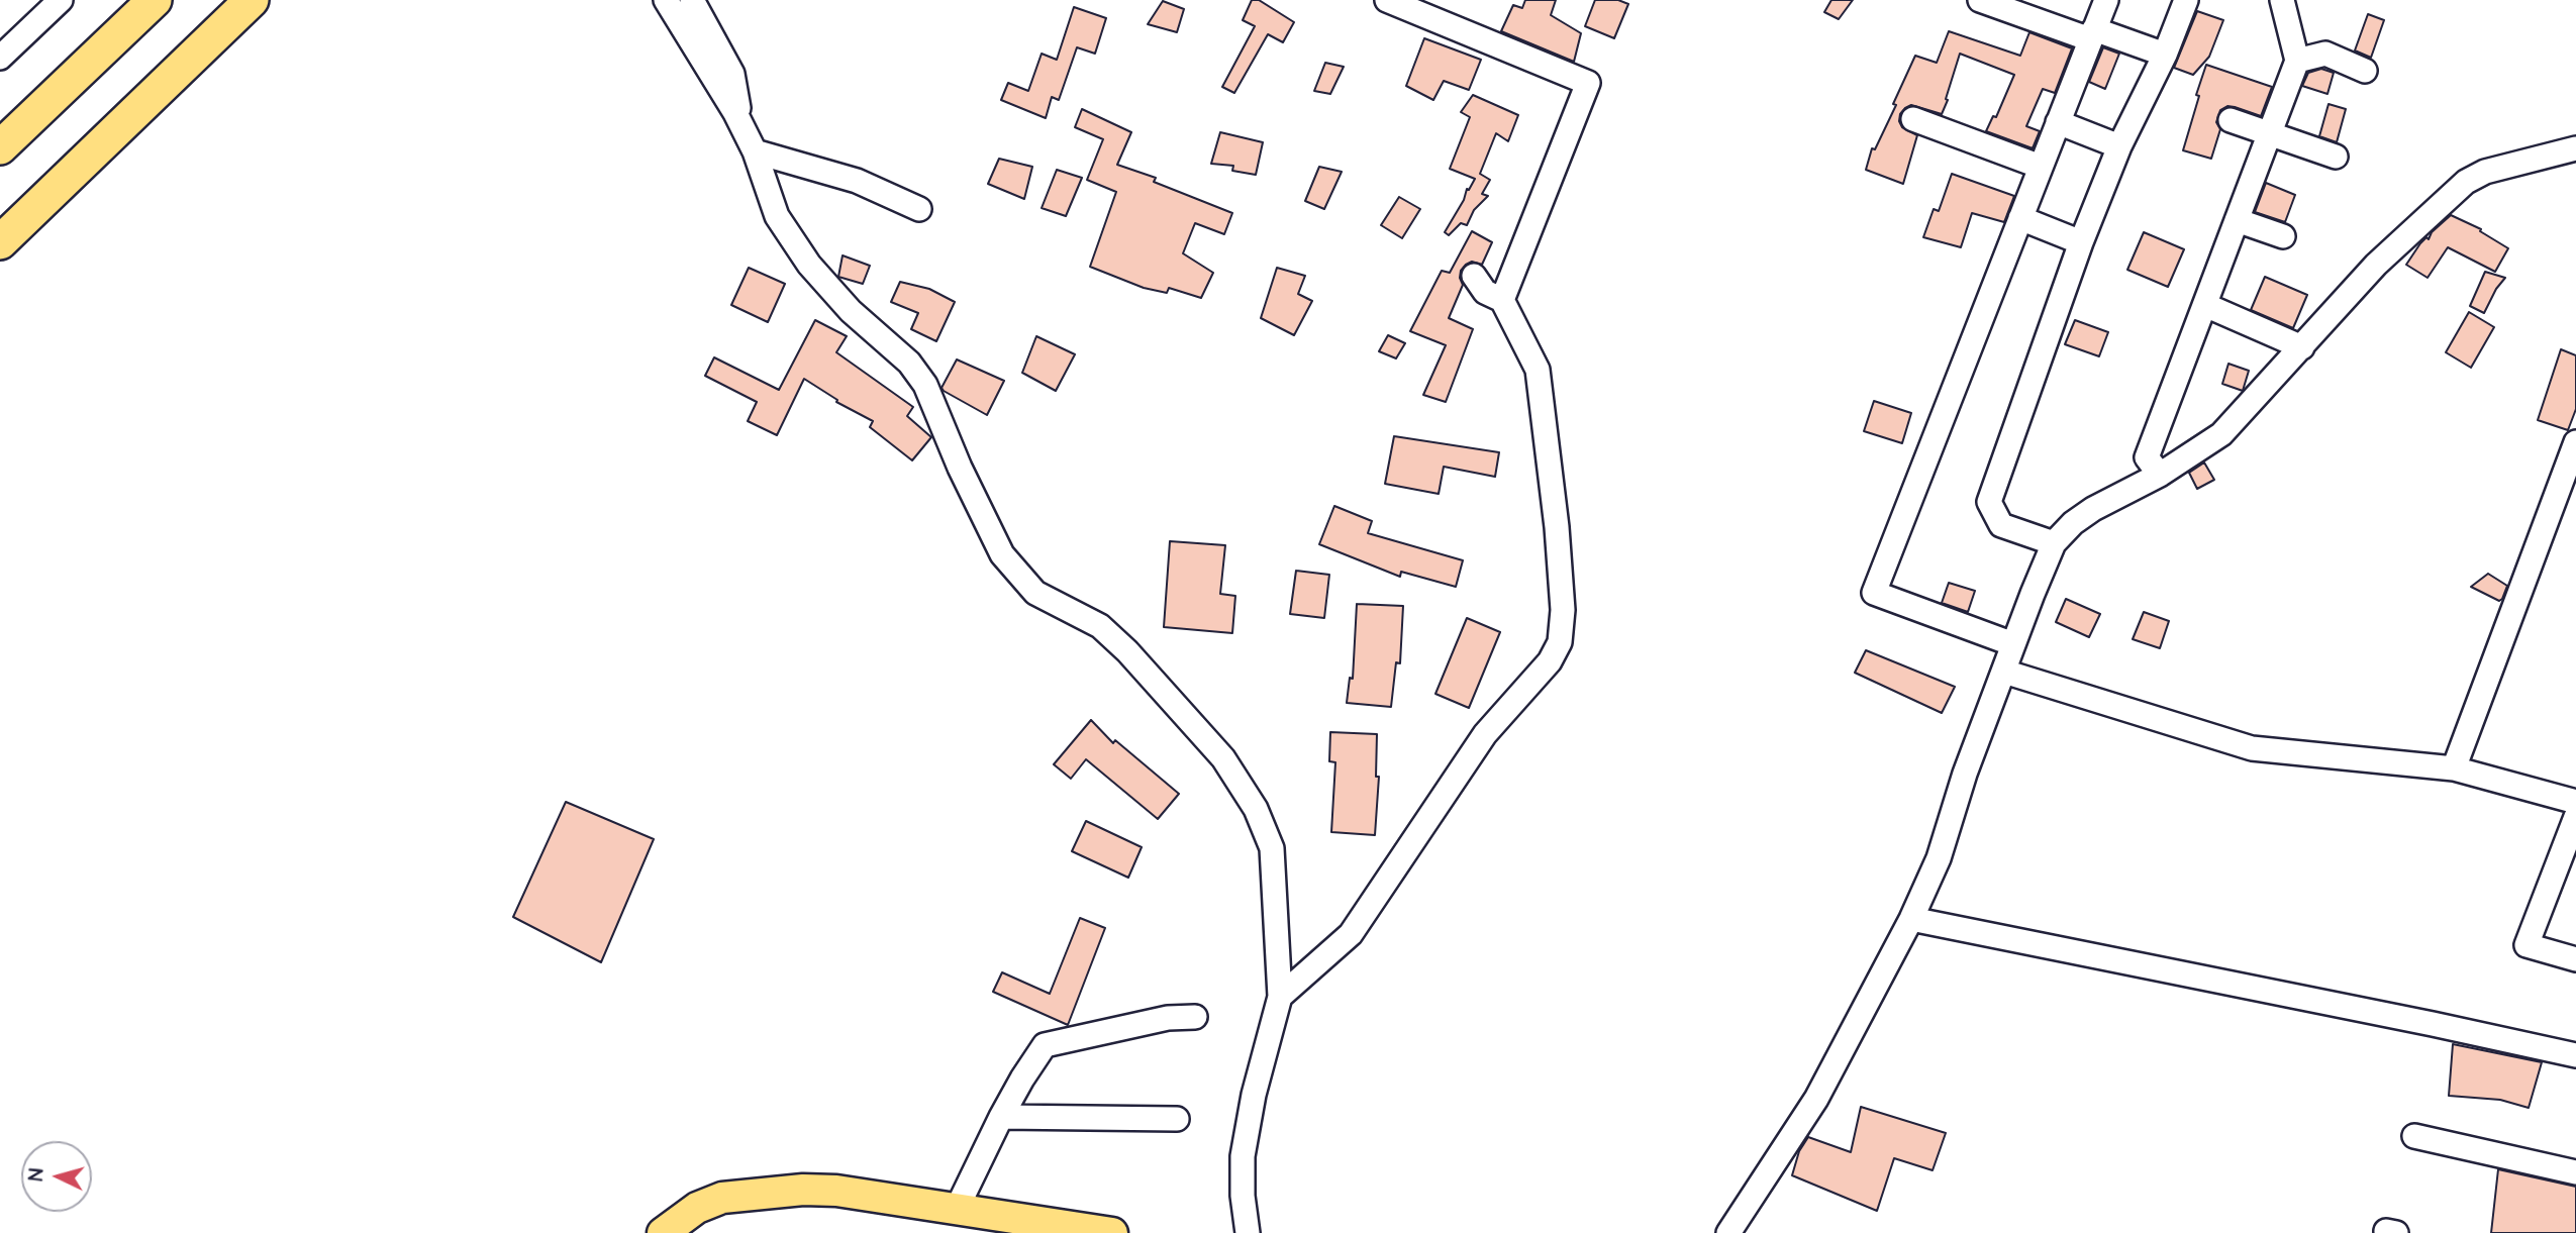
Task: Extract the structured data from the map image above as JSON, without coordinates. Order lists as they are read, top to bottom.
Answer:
{
  "north": "left"
}
